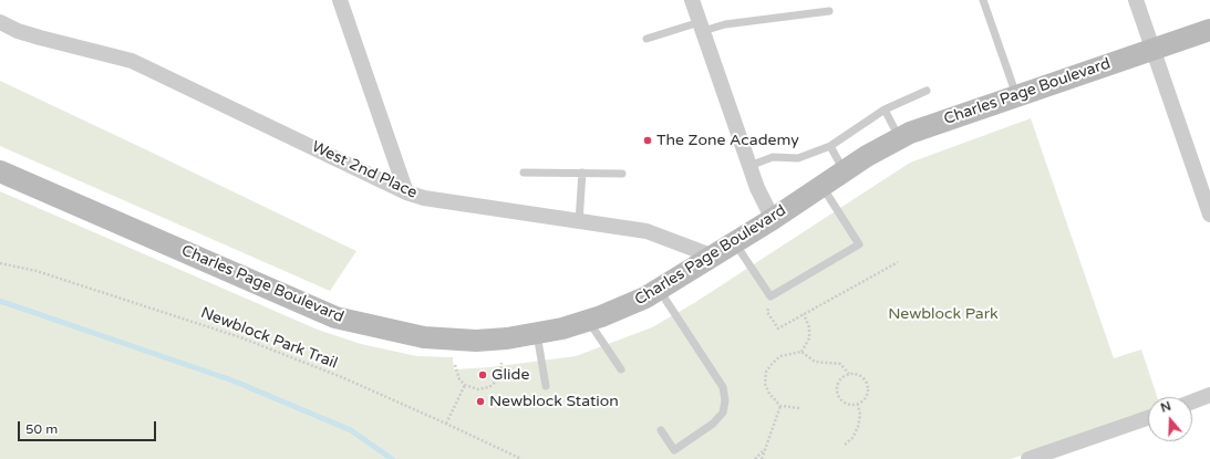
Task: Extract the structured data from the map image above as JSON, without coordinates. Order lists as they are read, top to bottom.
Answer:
{
  "streets": {
    "main road": ["Charles Page Boulevard"],
    "street": ["West 2nd Place"],
    "path": ["Newblock Park Trail"]
  },
  "crossings": [
    ["Charles Page Boulevard", "West 2nd Place"]
  ],
  "parks": ["Newblock Park"],
  "places": ["The Zone Academy", "Glide", "Newblock Station"],
  "scale_bar": "50 m",
  "north": "top"
}
